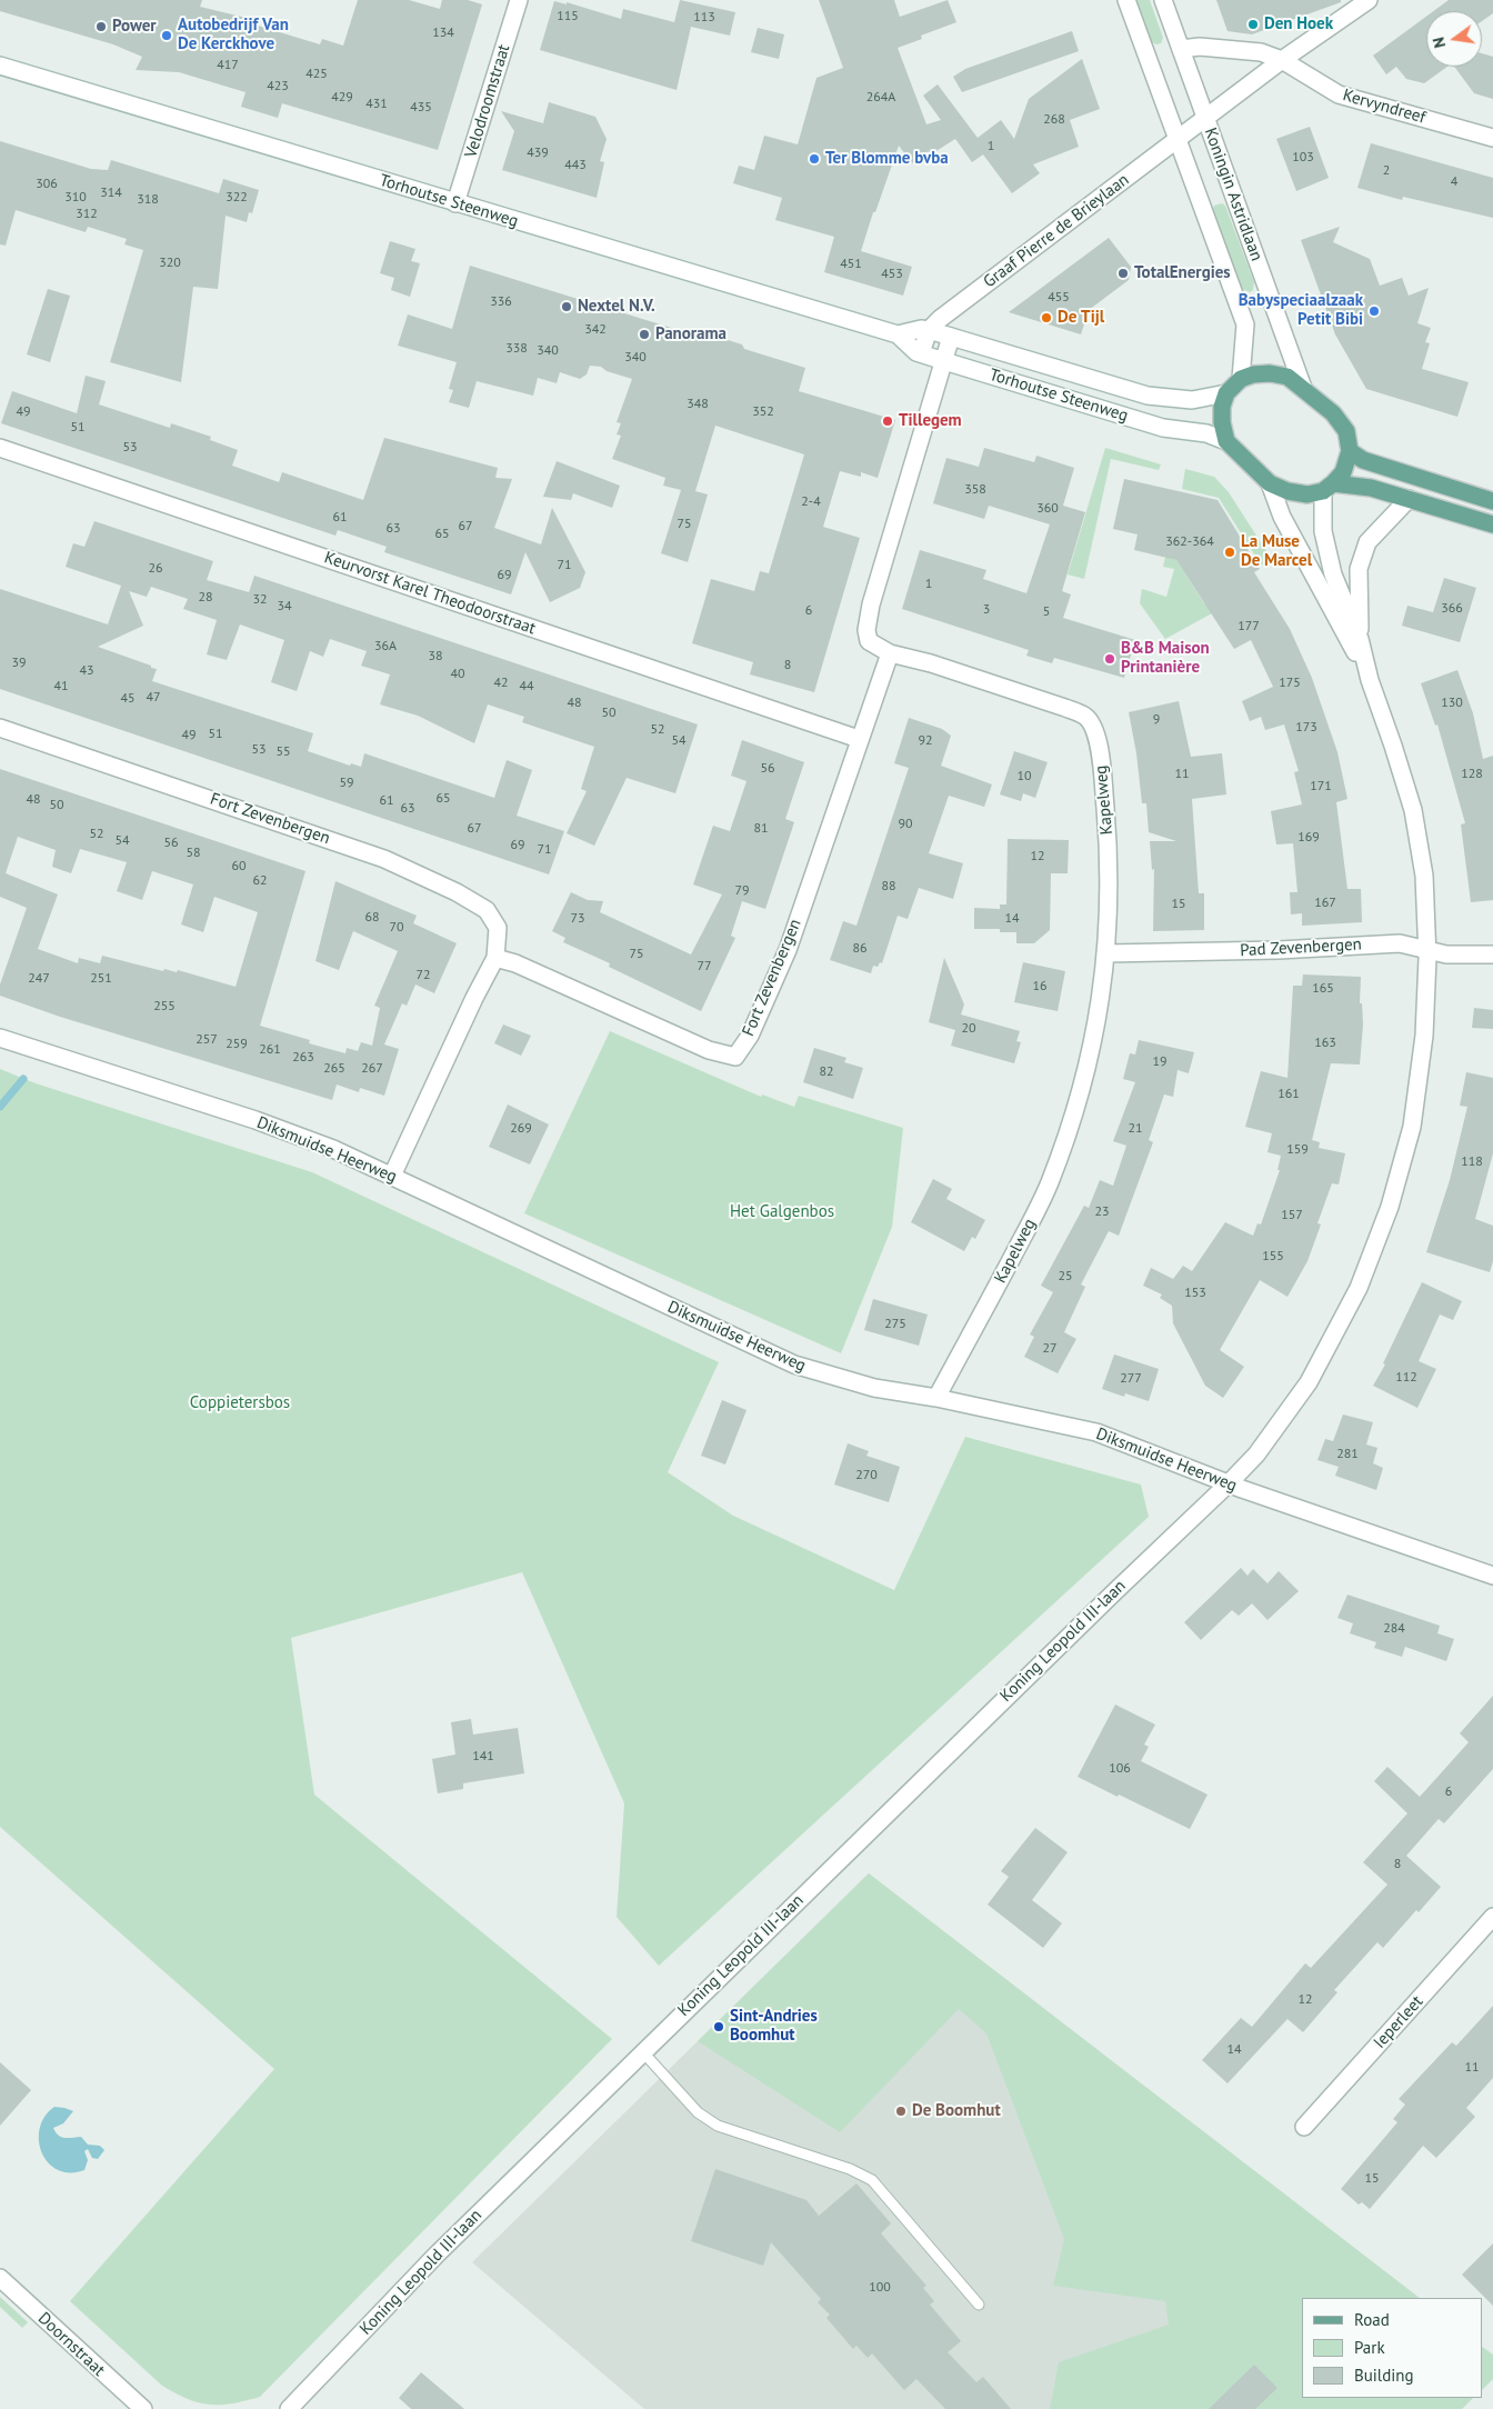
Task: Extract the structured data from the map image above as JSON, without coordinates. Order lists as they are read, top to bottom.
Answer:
{
  "streets": {
    "street": [
      "Velodroomstraat",
      "Kervyndreef",
      "Koningin Astridlaan",
      "Torhoutse Steenweg",
      "Graaf Pierre de Brieylaan",
      "Keurvorst Karel Theodoorstraat",
      "Kapelweg",
      "Fort Zevenbergen",
      "Pad Zevenbergen",
      "Diksmuidse Heerweg",
      "Koning Leopold III-laan",
      "Ieperleet",
      "Doornstraat"
    ]
  },
  "crossings": [
    ["Velodroomstraat", "Torhoutse Steenweg"],
    ["Kervyndreef", "Koningin Astridlaan"],
    ["Kervyndreef", "Graaf Pierre de Brieylaan"],
    ["Koningin Astridlaan", "Torhoutse Steenweg"],
    ["Koningin Astridlaan", "Graaf Pierre de Brieylaan"],
    ["Koningin Astridlaan", "Koning Leopold III-laan"],
    ["Torhoutse Steenweg", "Graaf Pierre de Brieylaan"],
    ["Torhoutse Steenweg", "Kapelweg"],
    ["Torhoutse Steenweg", "Koning Leopold III-laan"],
    ["Keurvorst Karel Theodoorstraat", "Fort Zevenbergen"],
    ["Kapelweg", "Fort Zevenbergen"],
    ["Kapelweg", "Pad Zevenbergen"],
    ["Kapelweg", "Diksmuidse Heerweg"],
    ["Fort Zevenbergen", "Diksmuidse Heerweg"],
    ["Pad Zevenbergen", "Koning Leopold III-laan"],
    ["Diksmuidse Heerweg", "Koning Leopold III-laan"]
  ],
  "parks": ["Het Galgenbos", "Coppietersbos"],
  "places": [
    "Den Hoek",
    "Power",
    "Autobedrijf Van De Kerckhove",
    "Ter Blomme bvba",
    "TotalEnergies",
    "Nextel N.V.",
    "Babyspeciaalzaak Petit Bibi",
    "De Tijl",
    "Panorama",
    "Tillegem",
    "La Muse De Marcel",
    "B&B Maison Printanière",
    "Sint-Andries Boomhut",
    "De Boomhut"
  ],
  "house_numbers": [
    "115",
    "113",
    "134",
    "417",
    "425",
    "423",
    "429",
    "264A",
    "431",
    "435",
    "268",
    "1",
    "439",
    "103",
    "443",
    "2",
    "4",
    "306",
    "314",
    "310",
    "322",
    "318",
    "312",
    "320",
    "451",
    "453",
    "455",
    "336",
    "342",
    "338",
    "340",
    "340",
    "348",
    "49",
    "352",
    "51",
    "53",
    "358",
    "2-4",
    "360",
    "61",
    "75",
    "67",
    "63",
    "65",
    "362-364",
    "71",
    "26",
    "69",
    "1",
    "28",
    "32",
    "34",
    "366",
    "3",
    "6",
    "5",
    "177",
    "36A",
    "38",
    "39",
    "8",
    "43",
    "40",
    "42",
    "175",
    "41",
    "44",
    "47",
    "45",
    "48",
    "130",
    "50",
    "9",
    "173",
    "52",
    "51",
    "49",
    "54",
    "92",
    "53",
    "55",
    "56",
    "11",
    "128",
    "10",
    "59",
    "171",
    "65",
    "48",
    "61",
    "50",
    "63",
    "90",
    "67",
    "81",
    "52",
    "169",
    "54",
    "56",
    "69",
    "71",
    "58",
    "12",
    "60",
    "62",
    "88",
    "79",
    "167",
    "15",
    "68",
    "73",
    "14",
    "70",
    "86",
    "75",
    "77",
    "72",
    "247",
    "251",
    "16",
    "165",
    "255",
    "20",
    "257",
    "163",
    "259",
    "261",
    "263",
    "19",
    "265",
    "267",
    "82",
    "161",
    "269",
    "21",
    "159",
    "118",
    "23",
    "157",
    "155",
    "25",
    "153",
    "275",
    "27",
    "112",
    "277",
    "281",
    "270",
    "284",
    "141",
    "106",
    "6",
    "8",
    "12",
    "14",
    "11",
    "15",
    "100"
  ],
  "legend": ["Road", "Park", "Building"],
  "north": "left"
}
